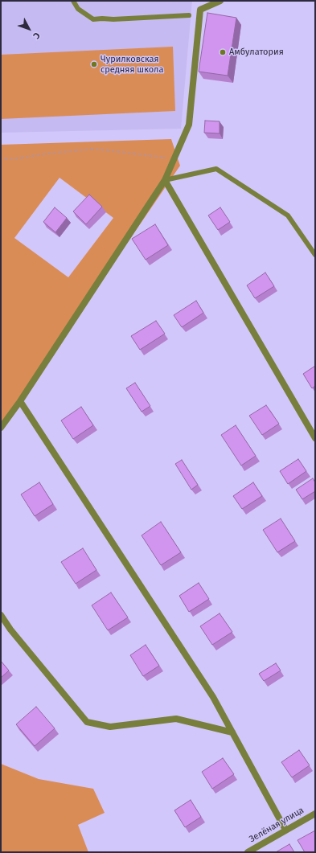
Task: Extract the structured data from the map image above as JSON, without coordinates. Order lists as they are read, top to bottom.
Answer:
{
  "streets": {
    "street": ["Зелёная улица"]
  },
  "places": ["Амбулатория", "Чурилковская средняя школа"],
  "north": "bottom right"
}
